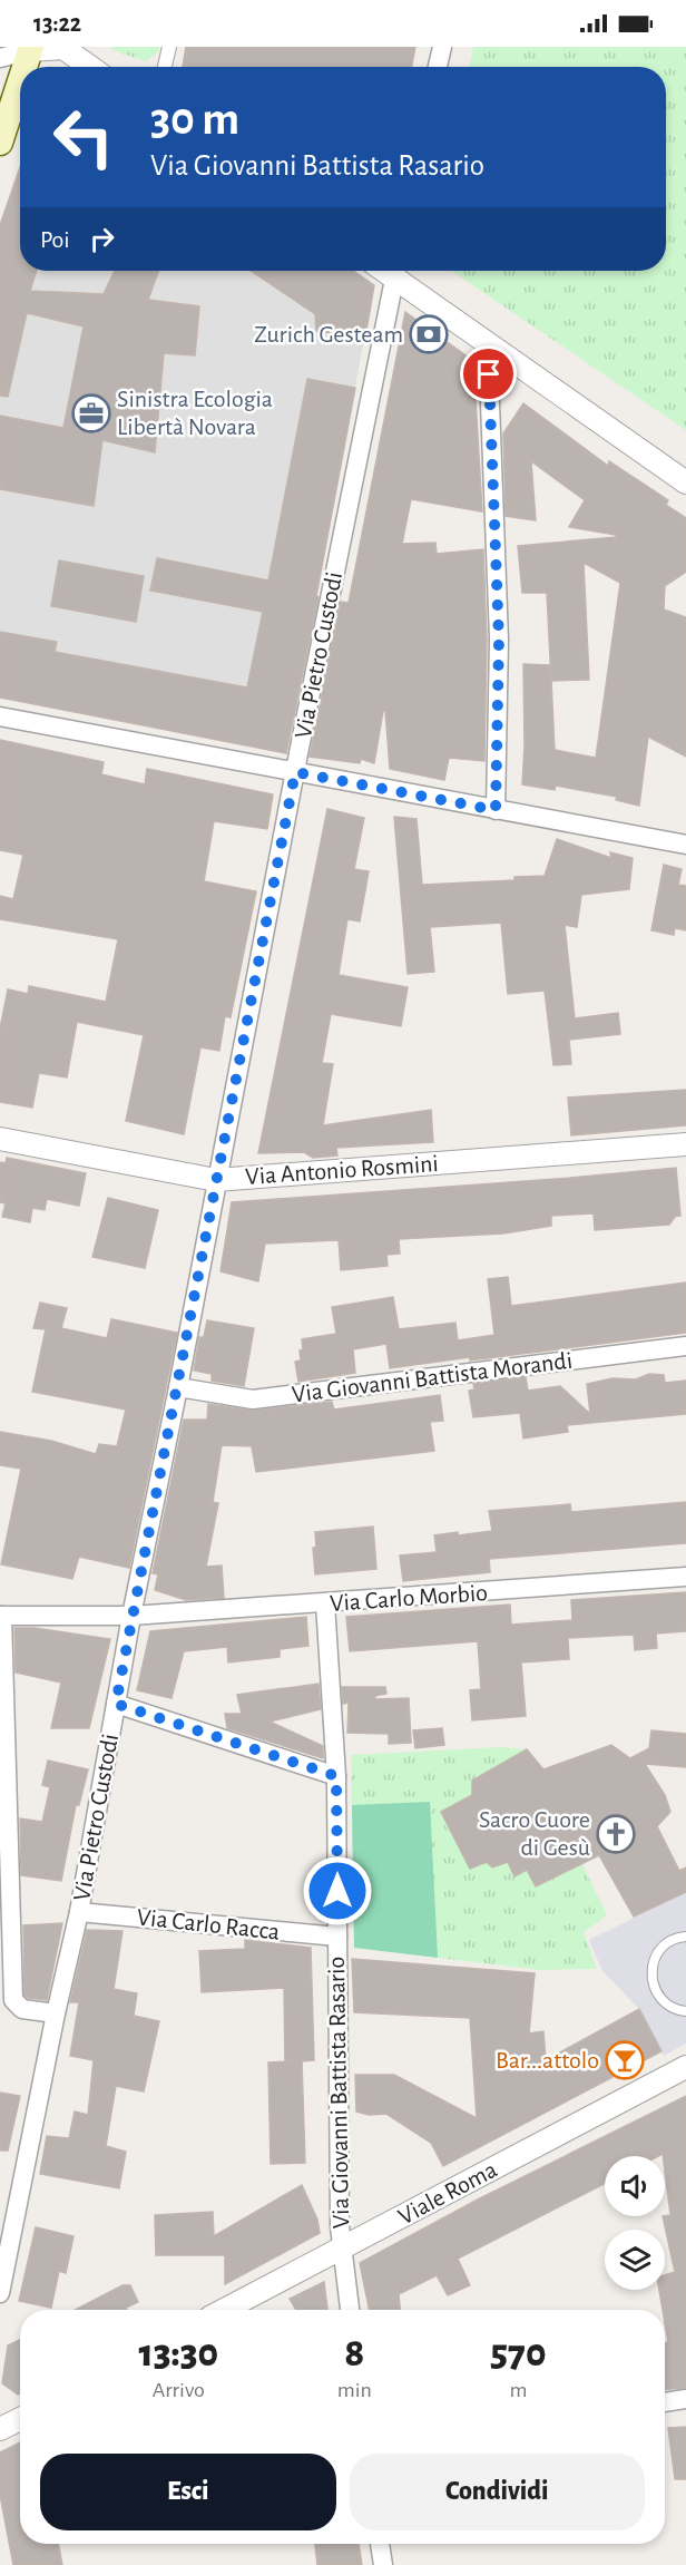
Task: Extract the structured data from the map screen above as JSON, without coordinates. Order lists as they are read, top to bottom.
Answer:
{
  "streets": {
    "street": [
      "Via Pietro Custodi",
      "Via Antonio Rosmini",
      "Via Giovanni Battista Morandi",
      "Via Carlo Morbio",
      "Via Carlo Racca",
      "Via Giovanni Battista Rasario",
      "Viale Roma"
    ]
  },
  "crossings": [
    ["Via Pietro Custodi", "Via Antonio Rosmini"],
    ["Via Pietro Custodi", "Via Giovanni Battista Morandi"],
    ["Via Pietro Custodi", "Via Carlo Morbio"],
    ["Via Pietro Custodi", "Via Carlo Racca"],
    ["Via Carlo Morbio", "Via Giovanni Battista Rasario"],
    ["Via Carlo Racca", "Via Giovanni Battista Rasario"],
    ["Via Giovanni Battista Rasario", "Viale Roma"]
  ],
  "places": {
    "bank": ["Zurich Gesteam"],
    "office": ["Sinistra Ecologia Libertà Novara"],
    "church": ["Sacro Cuore di Gesù"],
    "bar": ["Bar...attolo"]
  },
  "page": {
    "status": "13:22",
    "turn": ["30 m", "Via Giovanni Battista Rasario"],
    "then": "Poi",
    "eta": [
      "13:30",
      "Arrivo",
      "8",
      "min",
      "570",
      "m"
    ],
    "buttons": ["Esci", "Condividi"]
  }
}
